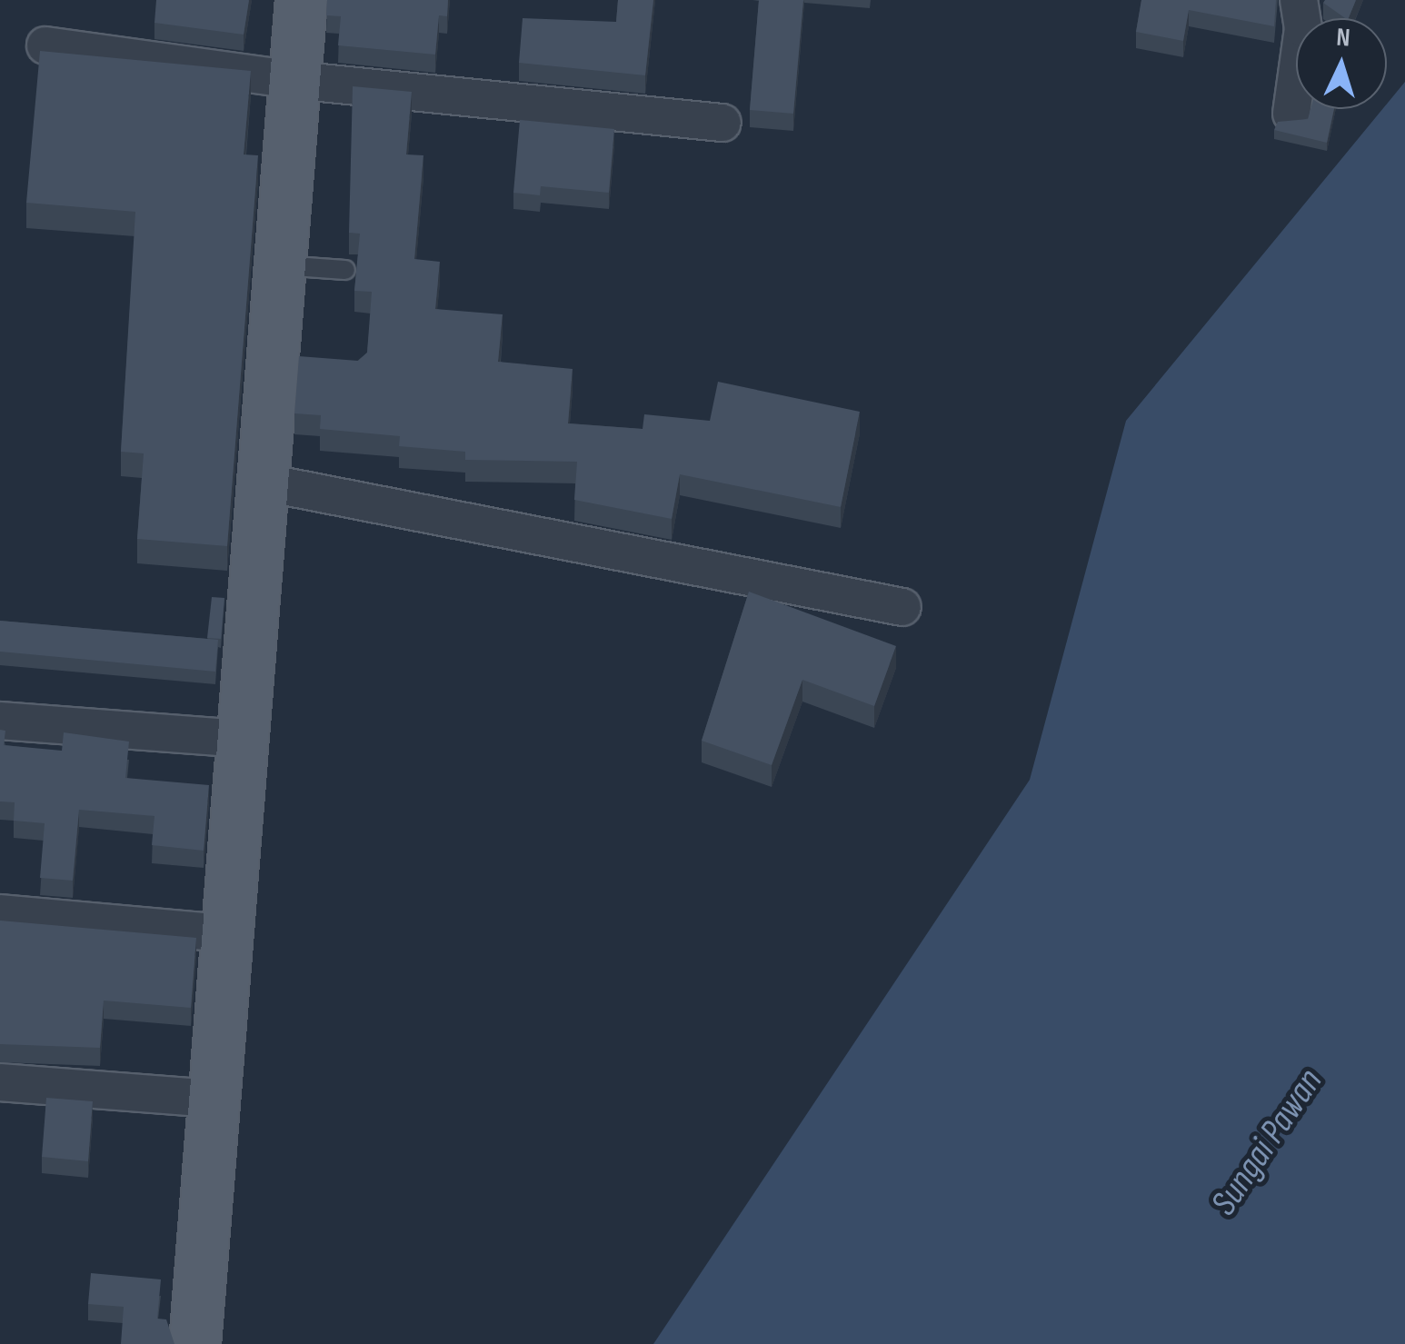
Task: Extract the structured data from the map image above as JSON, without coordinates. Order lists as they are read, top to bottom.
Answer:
{
  "water": ["Sungai Pawan"],
  "north": "top"
}
